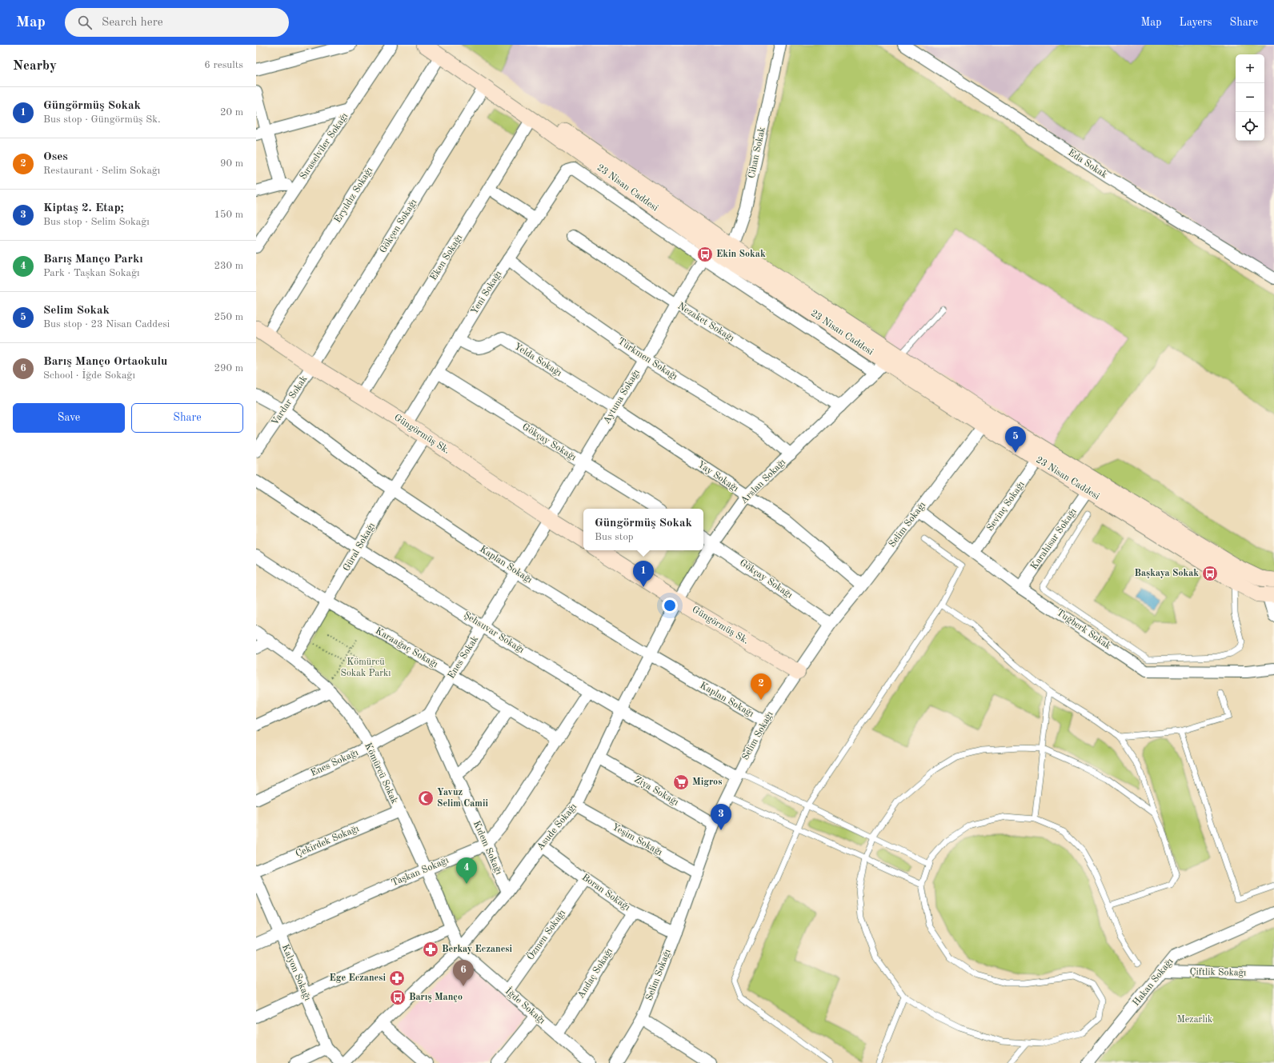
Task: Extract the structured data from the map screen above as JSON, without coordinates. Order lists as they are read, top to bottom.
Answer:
{
  "streets": {
    "street": [
      "Sıraselviler Sokağı",
      "Cihan Sokak",
      "Eda Sokak",
      "23 Nisan Caddesi",
      "Eryıldız Sokağı",
      "Gökçen Sokağı",
      "Eken Sokağı",
      "Yeni Sokağı",
      "Nezaket Sokağı",
      "Türkmen Sokağı",
      "Yelda Sokağı",
      "Aytuna Sokağı",
      "Vardar Sokak",
      "Güngörmüş Sk.",
      "Gökçay Sokağı",
      "Yay Sokağı",
      "Arslan Sokağı",
      "Sevinç Sokağı",
      "Selim Sokağı",
      "Karahisar Sokağı",
      "Güral Sokağı",
      "Kaplan Sokağı",
      "Tuğberk Sokak",
      "Şehsuvar Sokağı",
      "Karaağaç Sokağı",
      "Enes Sokak",
      "Enes Sokağı",
      "Kömürcü Sokak",
      "Ziya Sokağı",
      "Asude Sokağı",
      "Yeşim Sokağı",
      "Çekirdek Sokağı",
      "Kıdem Sokağı",
      "Taşkan Sokağı",
      "Boran Sokağı",
      "Özmen Sokağı",
      "Kalyon Sokağı",
      "Çiftlik Sokağı",
      "Andaç Sokağı",
      "Hakan Sokağı",
      "İğde Sokağı"
    ]
  },
  "crossings": [
    ["Cihan Sokak", "23 Nisan Caddesi"],
    ["23 Nisan Caddesi", "Eryıldız Sokağı"],
    ["23 Nisan Caddesi", "Gökçen Sokağı"],
    ["23 Nisan Caddesi", "Eken Sokağı"],
    ["23 Nisan Caddesi", "Arslan Sokağı"],
    ["23 Nisan Caddesi", "Sevinç Sokağı"],
    ["23 Nisan Caddesi", "Selim Sokağı"],
    ["23 Nisan Caddesi", "Karahisar Sokağı"],
    ["Eryıldız Sokağı", "Güngörmüş Sk."],
    ["Gökçen Sokağı", "Vardar Sokak"],
    ["Gökçen Sokağı", "Güngörmüş Sk."],
    ["Eken Sokağı", "Güngörmüş Sk."],
    ["Yeni Sokağı", "Türkmen Sokağı"],
    ["Yeni Sokağı", "Yelda Sokağı"],
    ["Yeni Sokağı", "Aytuna Sokağı"],
    ["Yeni Sokağı", "Güngörmüş Sk."],
    ["Yeni Sokağı", "Gökçay Sokağı"],
    ["Nezaket Sokağı", "Aytuna Sokağı"],
    ["Nezaket Sokağı", "Arslan Sokağı"],
    ["Türkmen Sokağı", "Aytuna Sokağı"],
    ["Türkmen Sokağı", "Arslan Sokağı"],
    ["Yelda Sokağı", "Aytuna Sokağı"],
    ["Yelda Sokağı", "Yay Sokağı"],
    ["Aytuna Sokağı", "Güngörmüş Sk."],
    ["Aytuna Sokağı", "Gökçay Sokağı"],
    ["Aytuna Sokağı", "Yay Sokağı"],
    ["Aytuna Sokağı", "Enes Sokak"],
    ["Vardar Sokak", "Güngörmüş Sk."],
    ["Vardar Sokak", "Kaplan Sokağı"],
    ["Güngörmüş Sk.", "Arslan Sokağı"],
    ["Güngörmüş Sk.", "Selim Sokağı"],
    ["Güngörmüş Sk.", "Güral Sokağı"],
    ["Güngörmüş Sk.", "Enes Sokak"],
    ["Gökçay Sokağı", "Arslan Sokağı"],
    ["Gökçay Sokağı", "Selim Sokağı"],
    ["Yay Sokağı", "Arslan Sokağı"],
    ["Yay Sokağı", "Selim Sokağı"],
    ["Arslan Sokağı", "Kaplan Sokağı"],
    ["Arslan Sokağı", "Asude Sokağı"],
    ["Sevinç Sokağı", "Tuğberk Sokak"],
    ["Selim Sokağı", "Kaplan Sokağı"],
    ["Selim Sokağı", "Tuğberk Sokak"],
    ["Selim Sokağı", "Şehsuvar Sokağı"],
    ["Selim Sokağı", "Ziya Sokağı"],
    ["Selim Sokağı", "Yeşim Sokağı"],
    ["Selim Sokağı", "Boran Sokağı"],
    ["Karahisar Sokağı", "Tuğberk Sokak"],
    ["Güral Sokağı", "Kaplan Sokağı"],
    ["Güral Sokağı", "Şehsuvar Sokağı"],
    ["Güral Sokağı", "Karaağaç Sokağı"],
    ["Güral Sokağı", "Kömürcü Sokak"],
    ["Kaplan Sokağı", "Enes Sokak"],
    ["Kaplan Sokağı", "Asude Sokağı"],
    ["Şehsuvar Sokağı", "Enes Sokak"],
    ["Şehsuvar Sokağı", "Asude Sokağı"],
    ["Şehsuvar Sokağı", "Taşkan Sokağı"],
    ["Karaağaç Sokağı", "Enes Sokak"],
    ["Karaağaç Sokağı", "Taşkan Sokağı"],
    ["Enes Sokak", "Enes Sokağı"],
    ["Enes Sokak", "Kıdem Sokağı"],
    ["Enes Sokağı", "Kömürcü Sokak"],
    ["Enes Sokağı", "Kıdem Sokağı"],
    ["Kömürcü Sokak", "Asude Sokağı"],
    ["Kömürcü Sokak", "Çekirdek Sokağı"],
    ["Kömürcü Sokak", "Taşkan Sokağı"],
    ["Kömürcü Sokak", "İğde Sokağı"],
    ["Ziya Sokağı", "Asude Sokağı"],
    ["Asude Sokağı", "Yeşim Sokağı"],
    ["Asude Sokağı", "Kıdem Sokağı"],
    ["Asude Sokağı", "Boran Sokağı"],
    ["Asude Sokağı", "Kalyon Sokağı"],
    ["Asude Sokağı", "İğde Sokağı"],
    ["Kıdem Sokağı", "Taşkan Sokağı"],
    ["Taşkan Sokağı", "Kalyon Sokağı"],
    ["Boran Sokağı", "Özmen Sokağı"],
    ["Boran Sokağı", "Andaç Sokağı"],
    ["Özmen Sokağı", "İğde Sokağı"],
    ["Çiftlik Sokağı", "Hakan Sokağı"],
    ["Andaç Sokağı", "İğde Sokağı"]
  ],
  "parks": ["Kömürcü Sokak Parkı", "Mezarlık"],
  "places": {
    "bus stop": ["Ekin Sokak", "Başkaya Sokak", "Barış Manço"],
    "supermarket": ["Migros"],
    "mosque": ["Yavuz Selim Camii"],
    "pharmacy": ["Berkay Eczanesi", "Ege Eczanesi"]
  },
  "page": {
    "header": "Map",
    "search": "Search here",
    "nav": ["Map", "Layers", "Share"],
    "heading": ["Nearby", "6 results"],
    "map_buttons": ["+", "−"],
    "list": [
      {
        "mark": "1",
        "name": "Güngörmüş Sokak",
        "note": "Bus stop · Güngörmüş Sk.",
        "value": "20 m"
      },
      {
        "mark": "2",
        "name": "Oses",
        "note": "Restaurant · Selim Sokağı",
        "value": "90 m"
      },
      {
        "mark": "3",
        "name": "Kiptaş 2. Etap;",
        "note": "Bus stop · Selim Sokağı",
        "value": "150 m"
      },
      {
        "mark": "4",
        "name": "Barış Manço Parkı",
        "note": "Park · Taşkan Sokağı",
        "value": "230 m"
      },
      {
        "mark": "5",
        "name": "Selim Sokak",
        "note": "Bus stop · 23 Nisan Caddesi",
        "value": "250 m"
      },
      {
        "mark": "6",
        "name": "Barış Manço Ortaokulu",
        "note": "School · İğde Sokağı",
        "value": "290 m"
      }
    ],
    "buttons": ["Save", "Share"],
    "pins": [
      "5",
      "1",
      "2",
      "3",
      "4",
      "6"
    ],
    "popup": ["Güngörmüş Sokak", "Bus stop"]
  }
}
